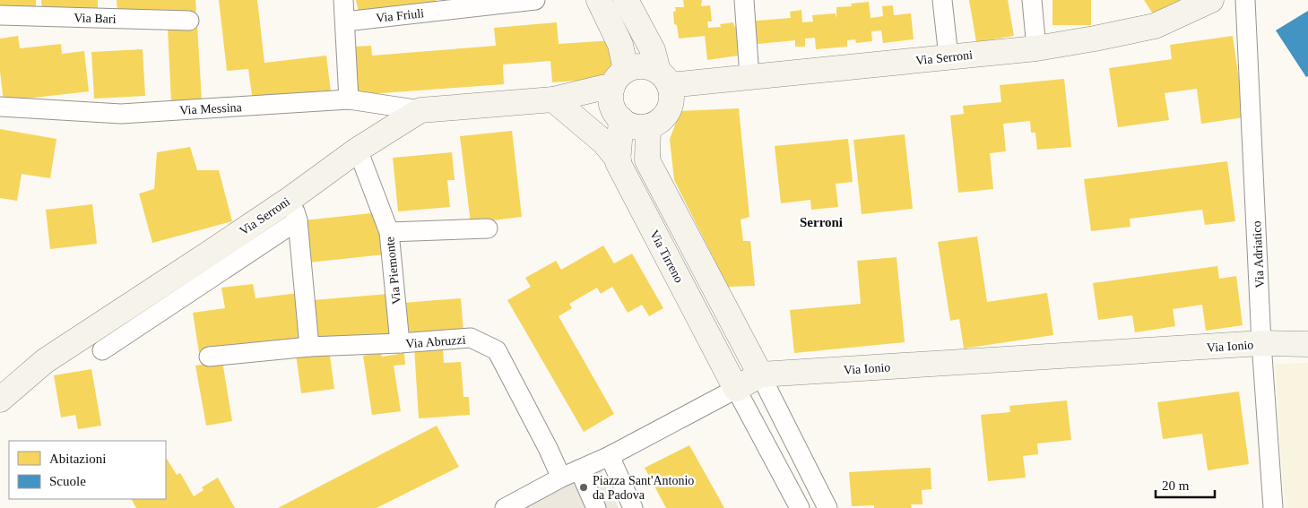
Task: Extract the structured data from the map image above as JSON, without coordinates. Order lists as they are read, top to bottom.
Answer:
{
  "streets": {
    "street": [
      "Via Friuli",
      "Via Bari",
      "Via Serroni",
      "Via Messina",
      "Via Adriatico",
      "Via Tirreno",
      "Via Piemonte",
      "Via Abruzzi",
      "Via Ionio"
    ]
  },
  "crossings": [
    ["Via Serroni", "Via Messina"],
    ["Via Serroni", "Via Tirreno"],
    ["Via Serroni", "Via Piemonte"],
    ["Via Adriatico", "Via Ionio"],
    ["Via Tirreno", "Via Ionio"],
    ["Via Piemonte", "Via Abruzzi"],
    ["Via Abruzzi", "Via Ionio"]
  ],
  "districts": ["Serroni"],
  "places": ["Piazza Sant'Antonio da Padova"],
  "legend": ["Abitazioni", "Scuole"],
  "scale_bar": "20 m"
}
